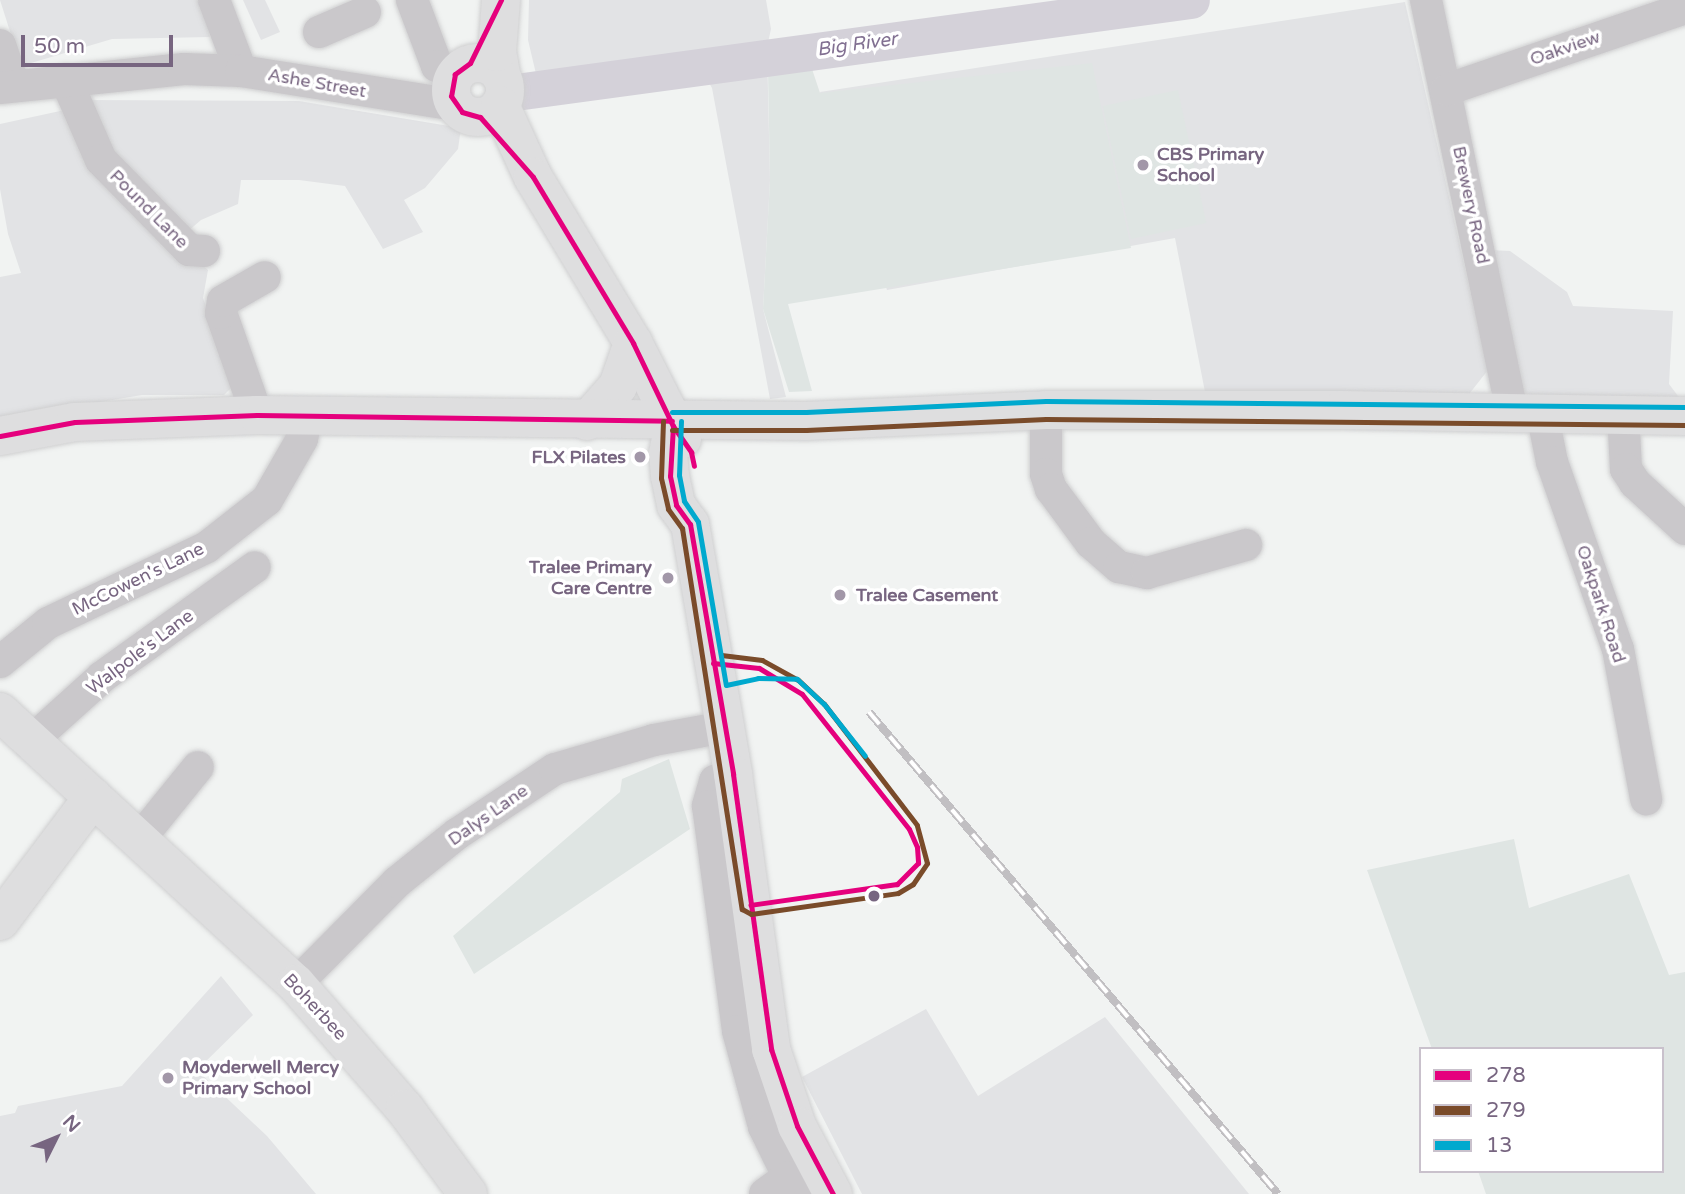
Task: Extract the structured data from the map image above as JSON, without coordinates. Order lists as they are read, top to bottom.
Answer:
{
  "streets": {
    "main road": ["Boherbee"],
    "street": [
      "Oakview",
      "Ashe Street",
      "Brewery Road",
      "Pound Lane",
      "McCowen's Lane",
      "Oakpark Road",
      "Walpole's Lane",
      "Dalys Lane"
    ]
  },
  "crossings": [
    ["Oakview", "Brewery Road"],
    ["Ashe Street", "Pound Lane"],
    ["Brewery Road", "Oakpark Road"],
    ["Walpole's Lane", "Boherbee"],
    ["Dalys Lane", "Boherbee"]
  ],
  "water": ["Big River"],
  "places": [
    "CBS Primary School",
    "FLX Pilates",
    "Tralee Primary Care Centre",
    "Tralee Casement",
    "Moyderwell Mercy Primary School"
  ],
  "lines": ["transit line 278", "transit line 13", "transit line 279"],
  "legend": ["278", "279", "13"],
  "scale_bar": "50 m",
  "north": "top right"
}
